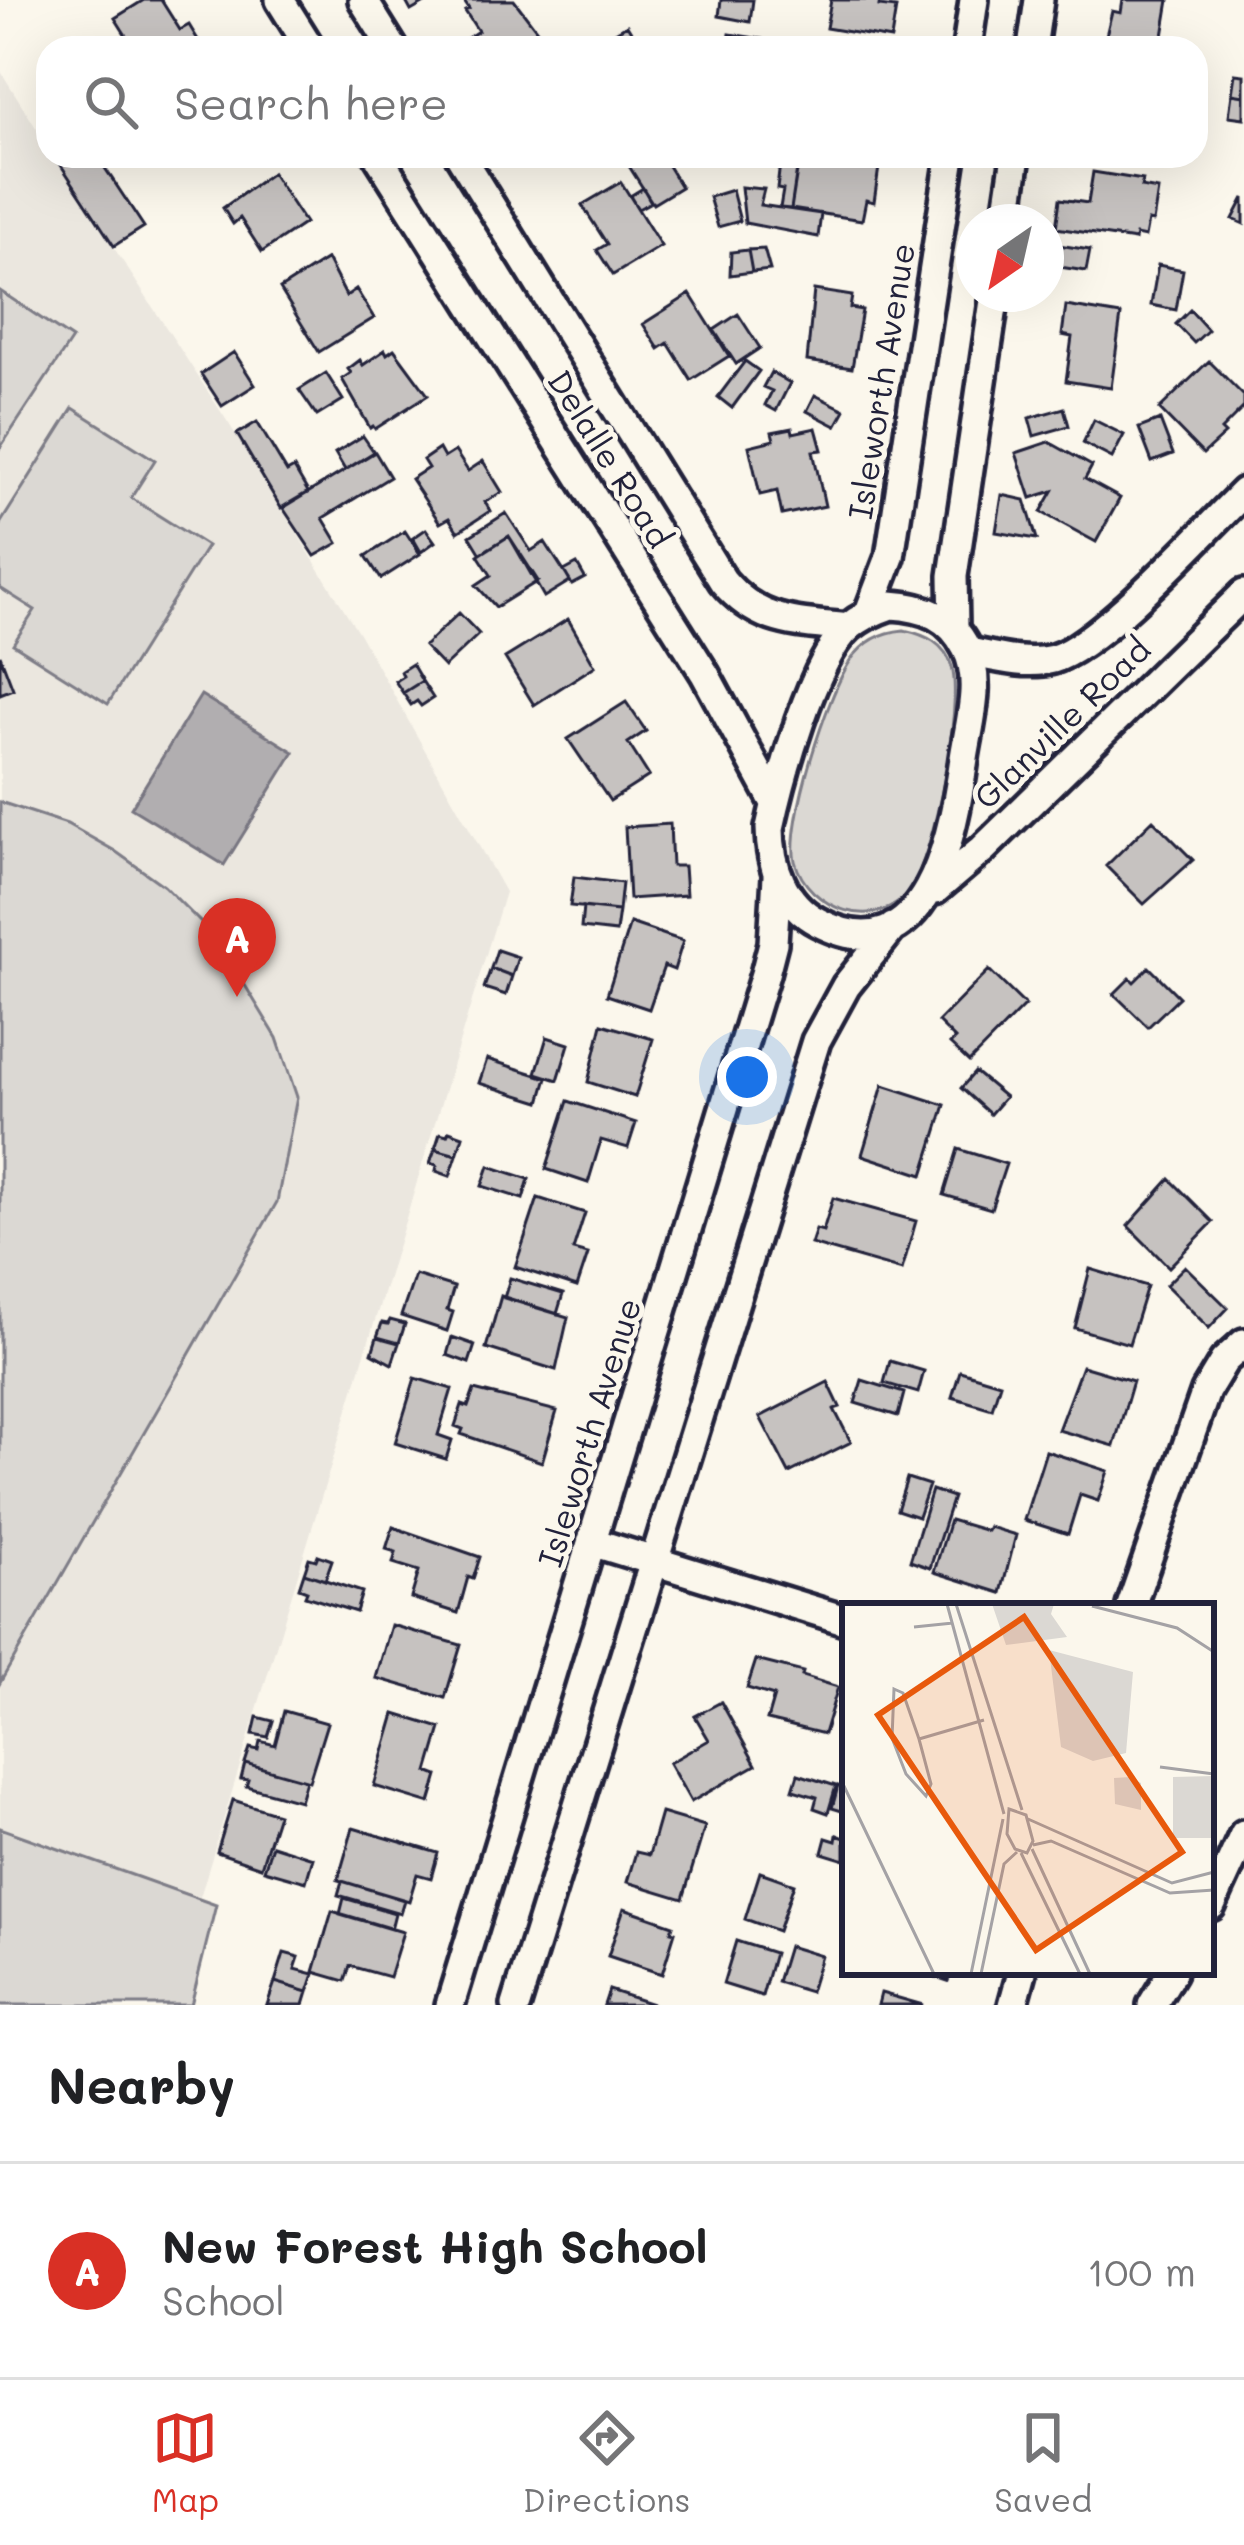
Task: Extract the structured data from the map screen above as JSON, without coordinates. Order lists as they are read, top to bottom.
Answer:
{
  "streets": {
    "street": ["Isleworth Avenue", "Delalle Road", "Glanville Road"]
  },
  "crossings": [
    ["Isleworth Avenue", "Delalle Road"],
    ["Delalle Road", "Glanville Road"]
  ],
  "north": "bottom left",
  "page": {
    "search": "Search here",
    "pins": "A",
    "heading": "Nearby",
    "list": [
      {
        "mark": "A",
        "name": "New Forest High School",
        "note": "School",
        "value": "100 m"
      }
    ],
    "nav": ["Map", "Directions", "Saved"]
  }
}
